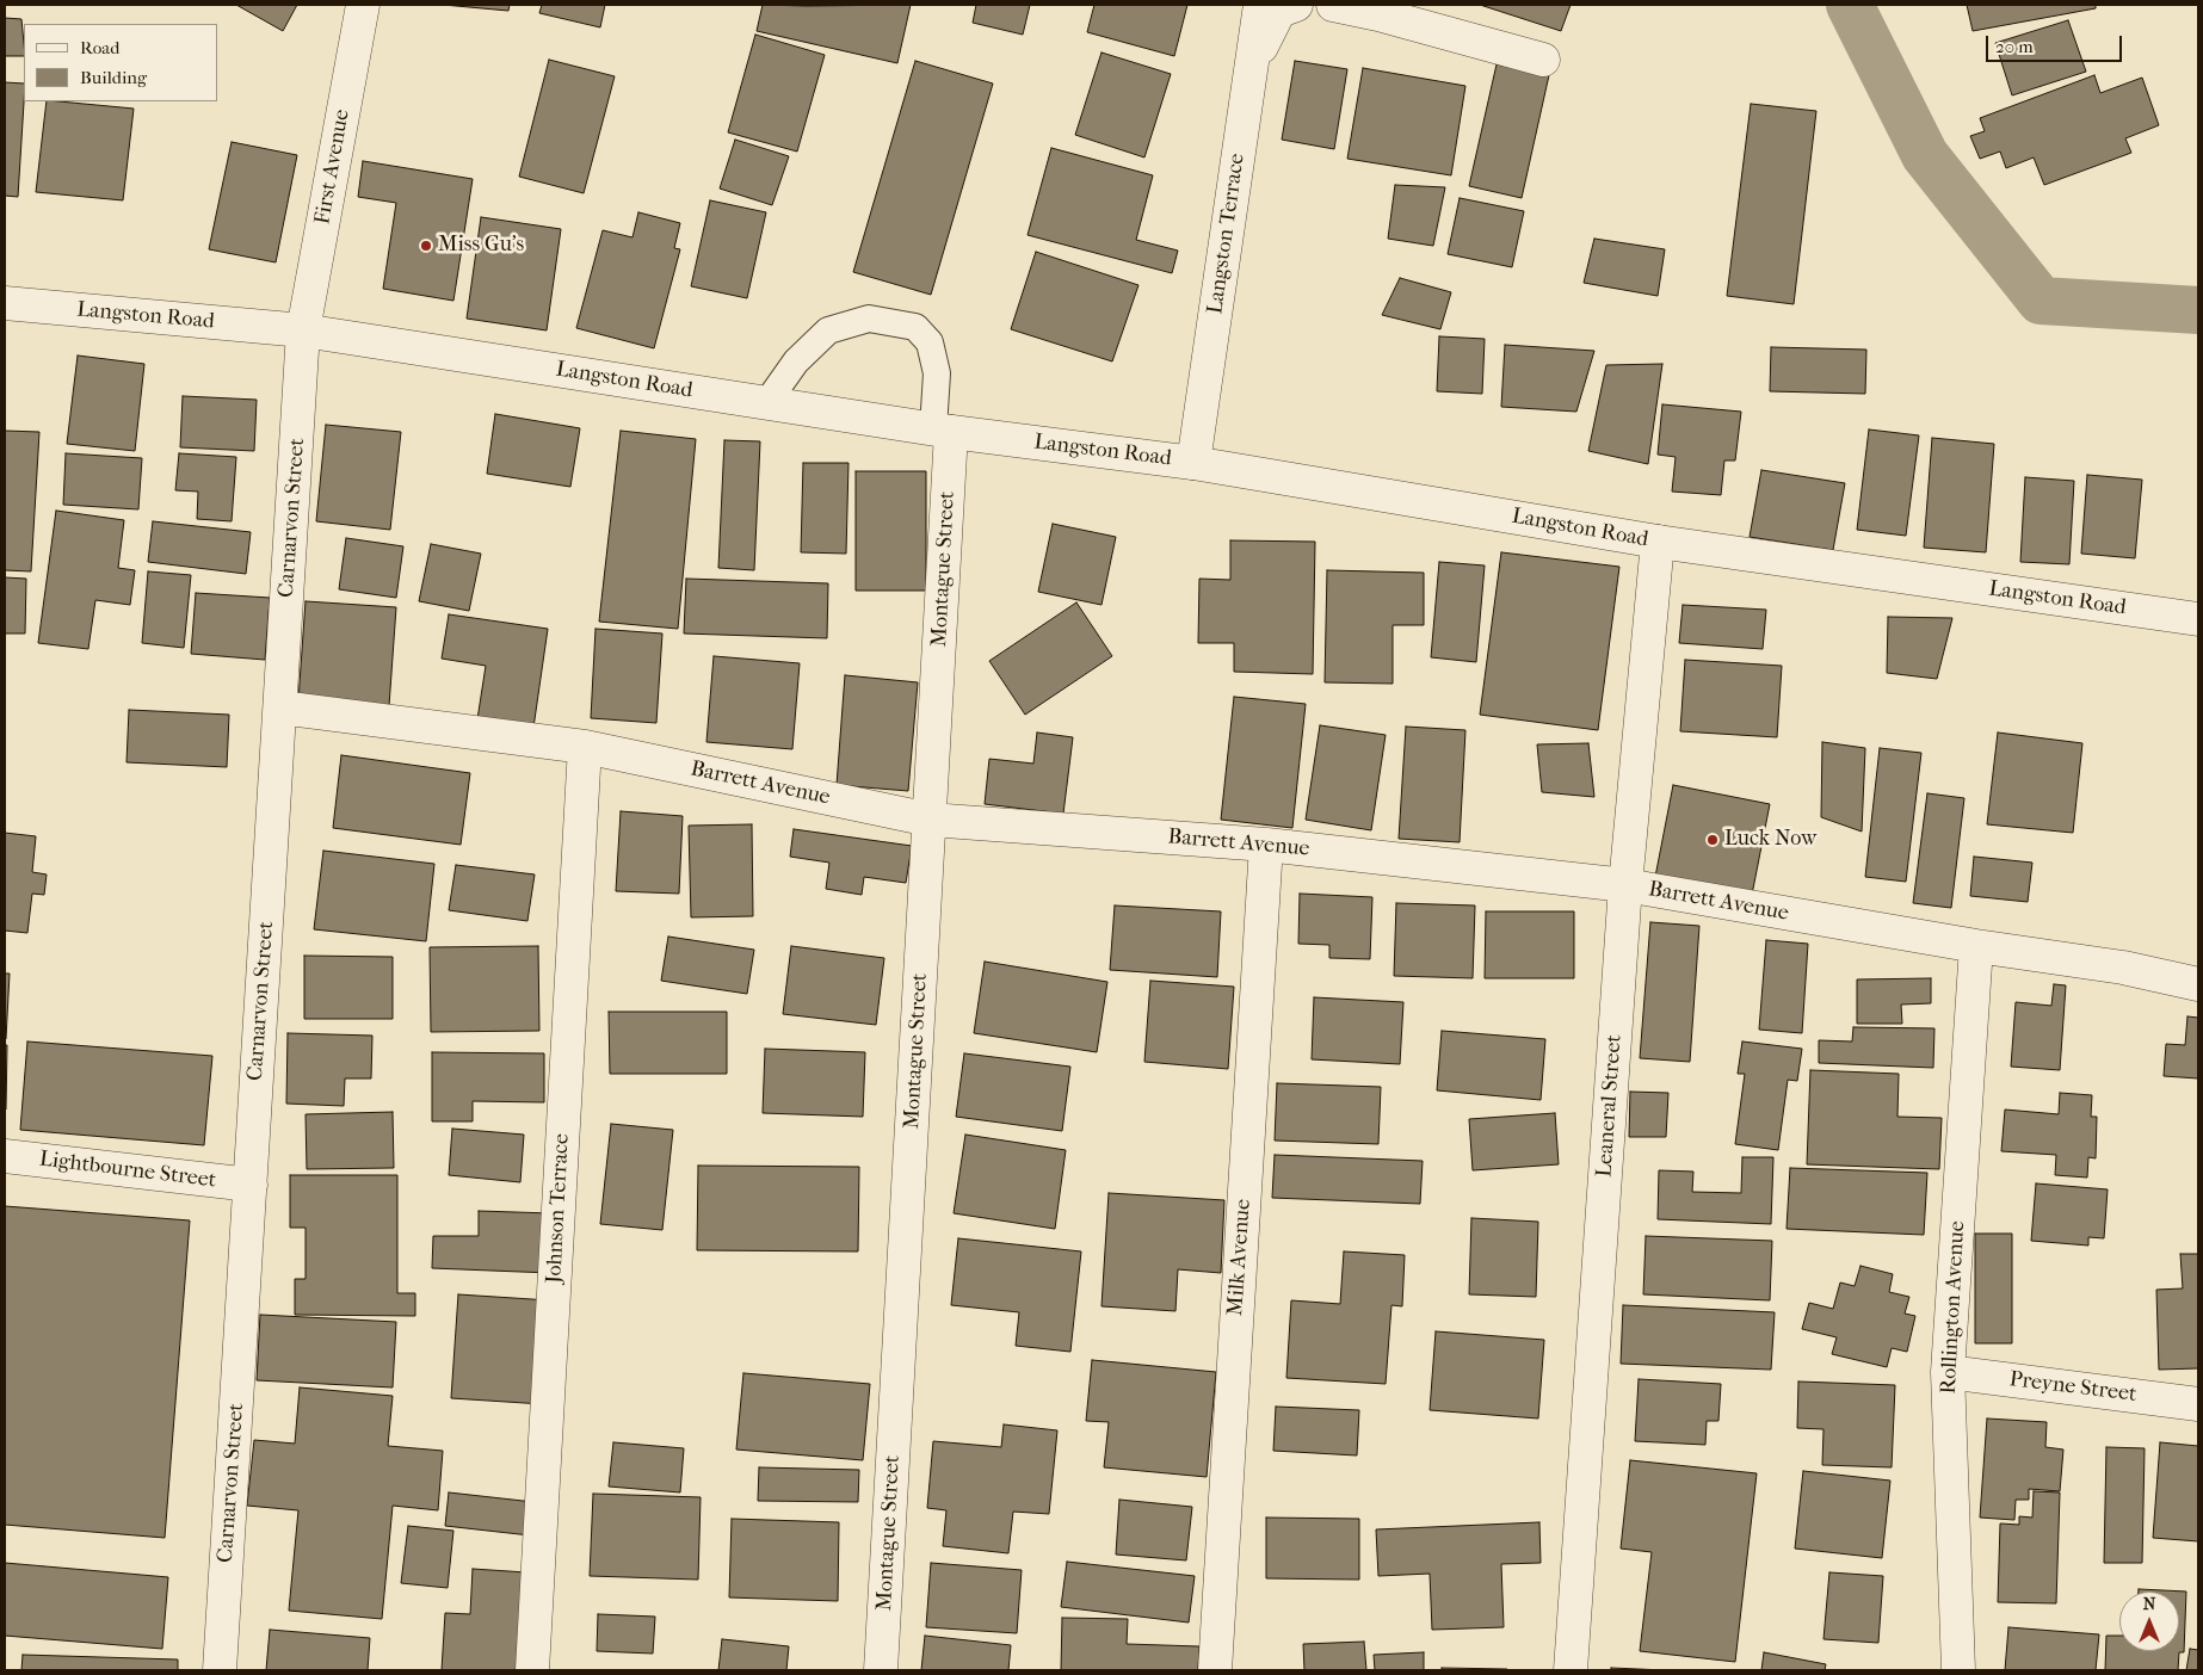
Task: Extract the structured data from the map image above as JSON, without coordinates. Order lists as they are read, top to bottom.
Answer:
{
  "streets": {
    "street": [
      "First Avenue",
      "Langston Terrace",
      "Langston Road",
      "Carnarvon Street",
      "Montague Street",
      "Barrett Avenue",
      "Leaneral Street",
      "Lightbourne Street",
      "Johnson Terrace",
      "Milk Avenue",
      "Rollington Avenue",
      "Preyne Street"
    ]
  },
  "crossings": [
    ["First Avenue", "Langston Road"],
    ["First Avenue", "Carnarvon Street"],
    ["Langston Terrace", "Langston Road"],
    ["Langston Road", "Carnarvon Street"],
    ["Langston Road", "Montague Street"],
    ["Langston Road", "Leaneral Street"],
    ["Carnarvon Street", "Barrett Avenue"],
    ["Carnarvon Street", "Lightbourne Street"],
    ["Montague Street", "Barrett Avenue"],
    ["Barrett Avenue", "Leaneral Street"],
    ["Barrett Avenue", "Johnson Terrace"],
    ["Barrett Avenue", "Milk Avenue"],
    ["Barrett Avenue", "Rollington Avenue"],
    ["Rollington Avenue", "Preyne Street"]
  ],
  "places": ["Miss Gu's", "Luck Now"],
  "legend": ["Road", "Building"],
  "scale_bar": "20 m",
  "north": "top"
}
